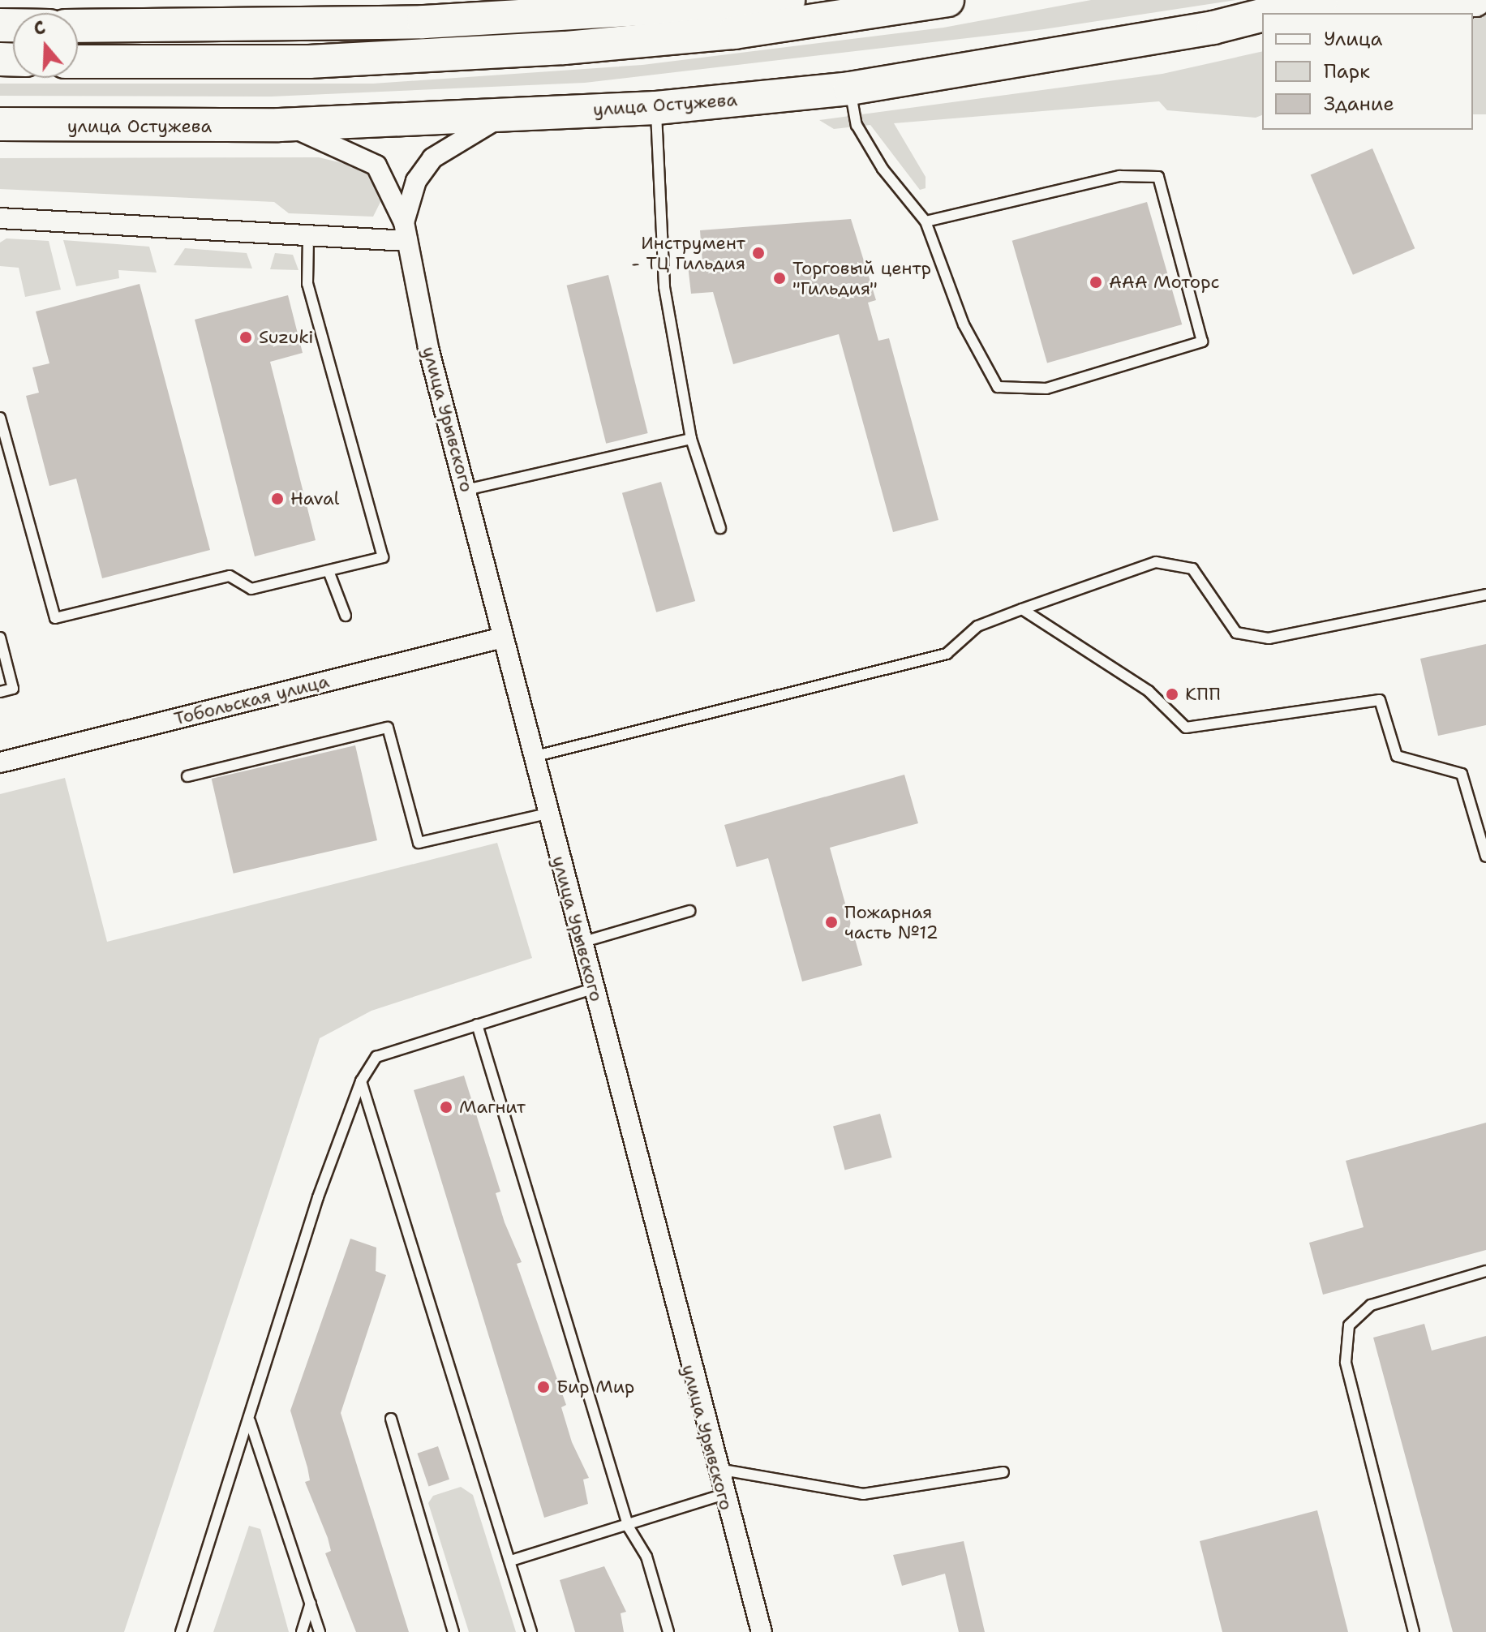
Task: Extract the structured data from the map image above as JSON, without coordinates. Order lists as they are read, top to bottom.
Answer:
{
  "streets": {
    "main road": ["улица Остужева"],
    "street": ["улица Урывского", "Тобольская улица"]
  },
  "crossings": [
    ["улица Остужева", "улица Урывского"],
    ["улица Урывского", "Тобольская улица"]
  ],
  "places": [
    "Инструмент - ТЦ Гильдия",
    "Торговый центр \"Гильдия\"",
    "ААА Моторс",
    "Suzuki",
    "Haval",
    "КПП",
    "Пожарная часть №12",
    "Магнит",
    "Бир Мир"
  ],
  "legend": ["Улица", "Парк", "Здание"],
  "north": "top"
}
